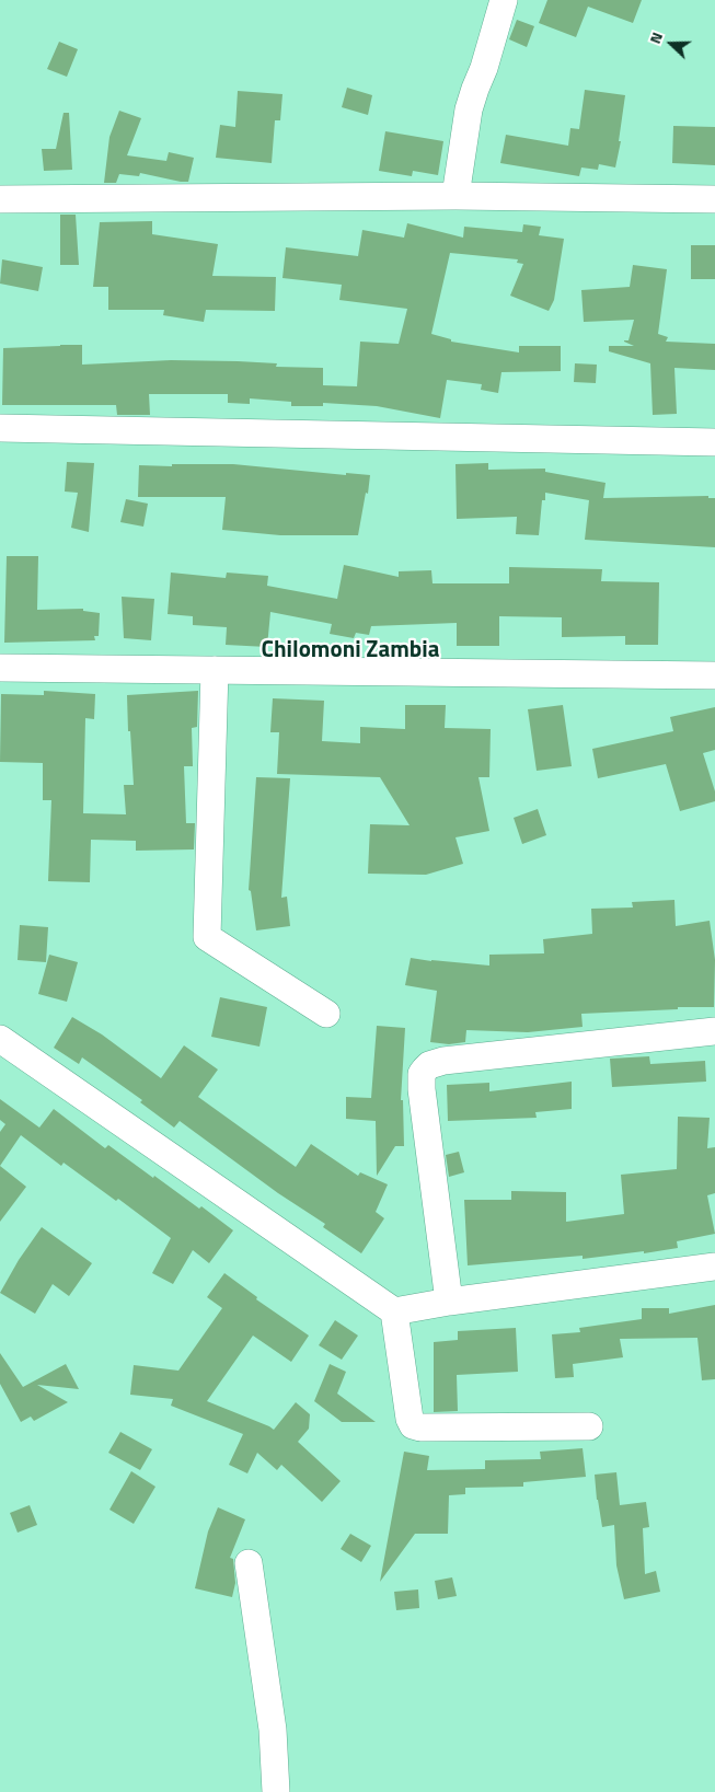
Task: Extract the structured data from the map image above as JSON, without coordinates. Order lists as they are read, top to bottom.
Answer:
{
  "districts": ["Chilomoni Zambia"],
  "north": "left"
}
